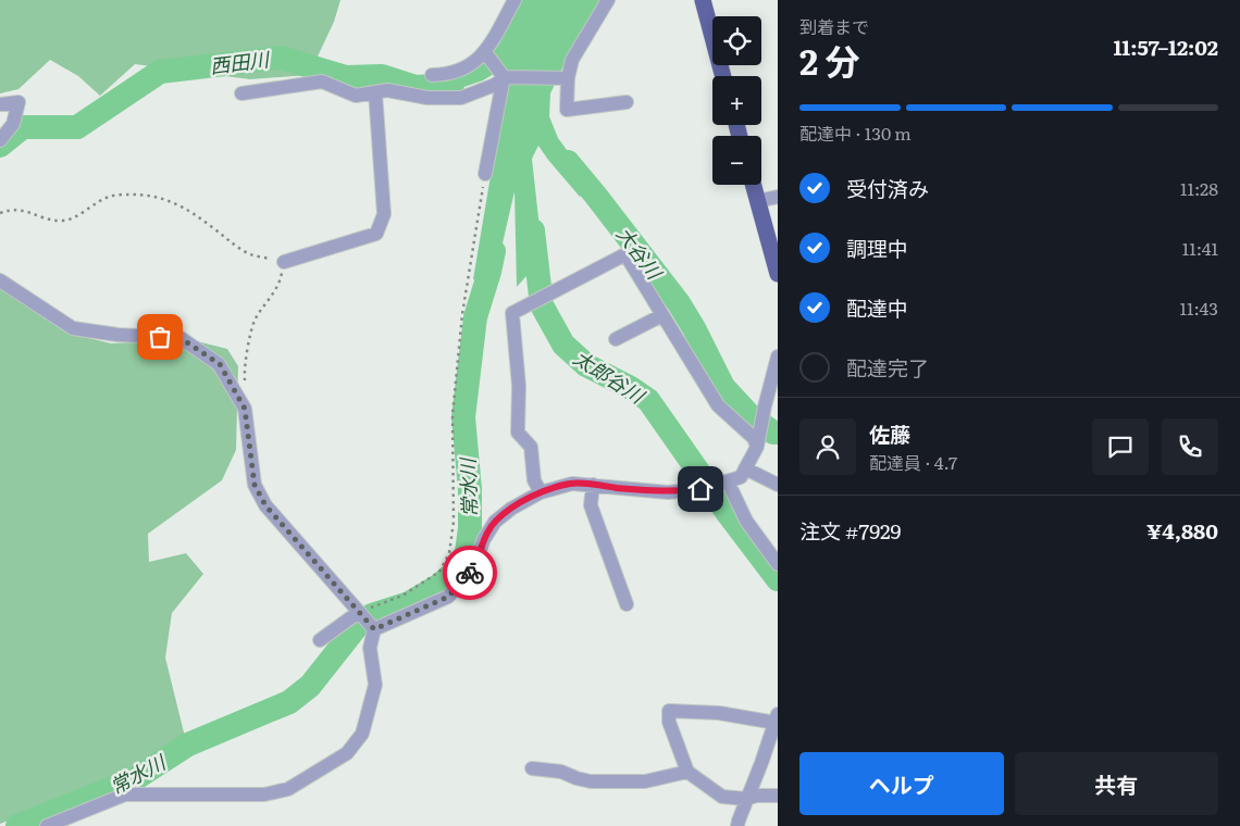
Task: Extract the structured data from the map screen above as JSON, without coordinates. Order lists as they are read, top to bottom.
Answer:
{
  "water": [
    "西田川",
    "大谷川",
    "太郎谷川",
    "常水川"
  ],
  "page": {
    "heading": ["2 分", "到着まで", "11:57–12:02"],
    "panel": [
      "佐藤",
      "配達員 · 4.7",
      "注文 #7929",
      "¥4,880"
    ],
    "map_buttons": ["+", "−"],
    "bar": "配達中 · 130 m",
    "list": [
      ["受付済み", "11:28"],
      ["調理中", "11:41"],
      ["配達中", "11:43"],
      "配達完了"
    ],
    "buttons": ["ヘルプ", "共有"]
  }
}
